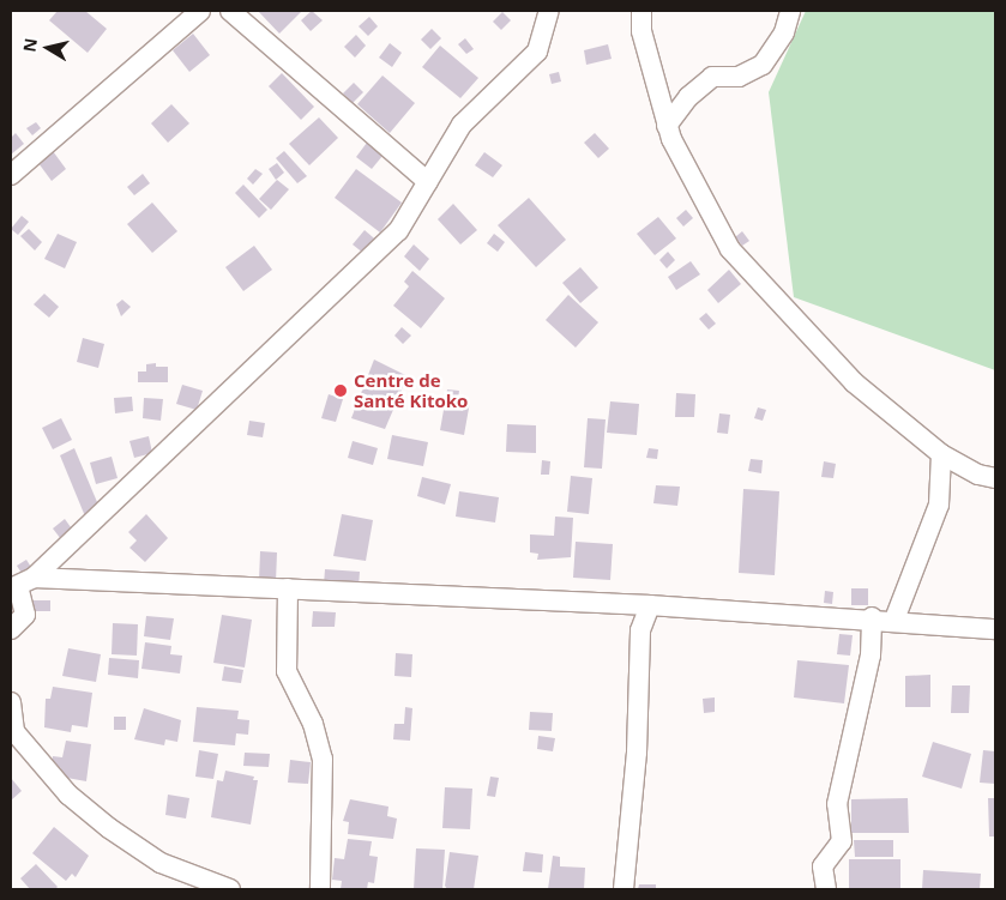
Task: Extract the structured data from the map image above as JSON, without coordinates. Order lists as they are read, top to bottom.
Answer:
{
  "places": ["Centre de Santé Kitoko"],
  "north": "left"
}
